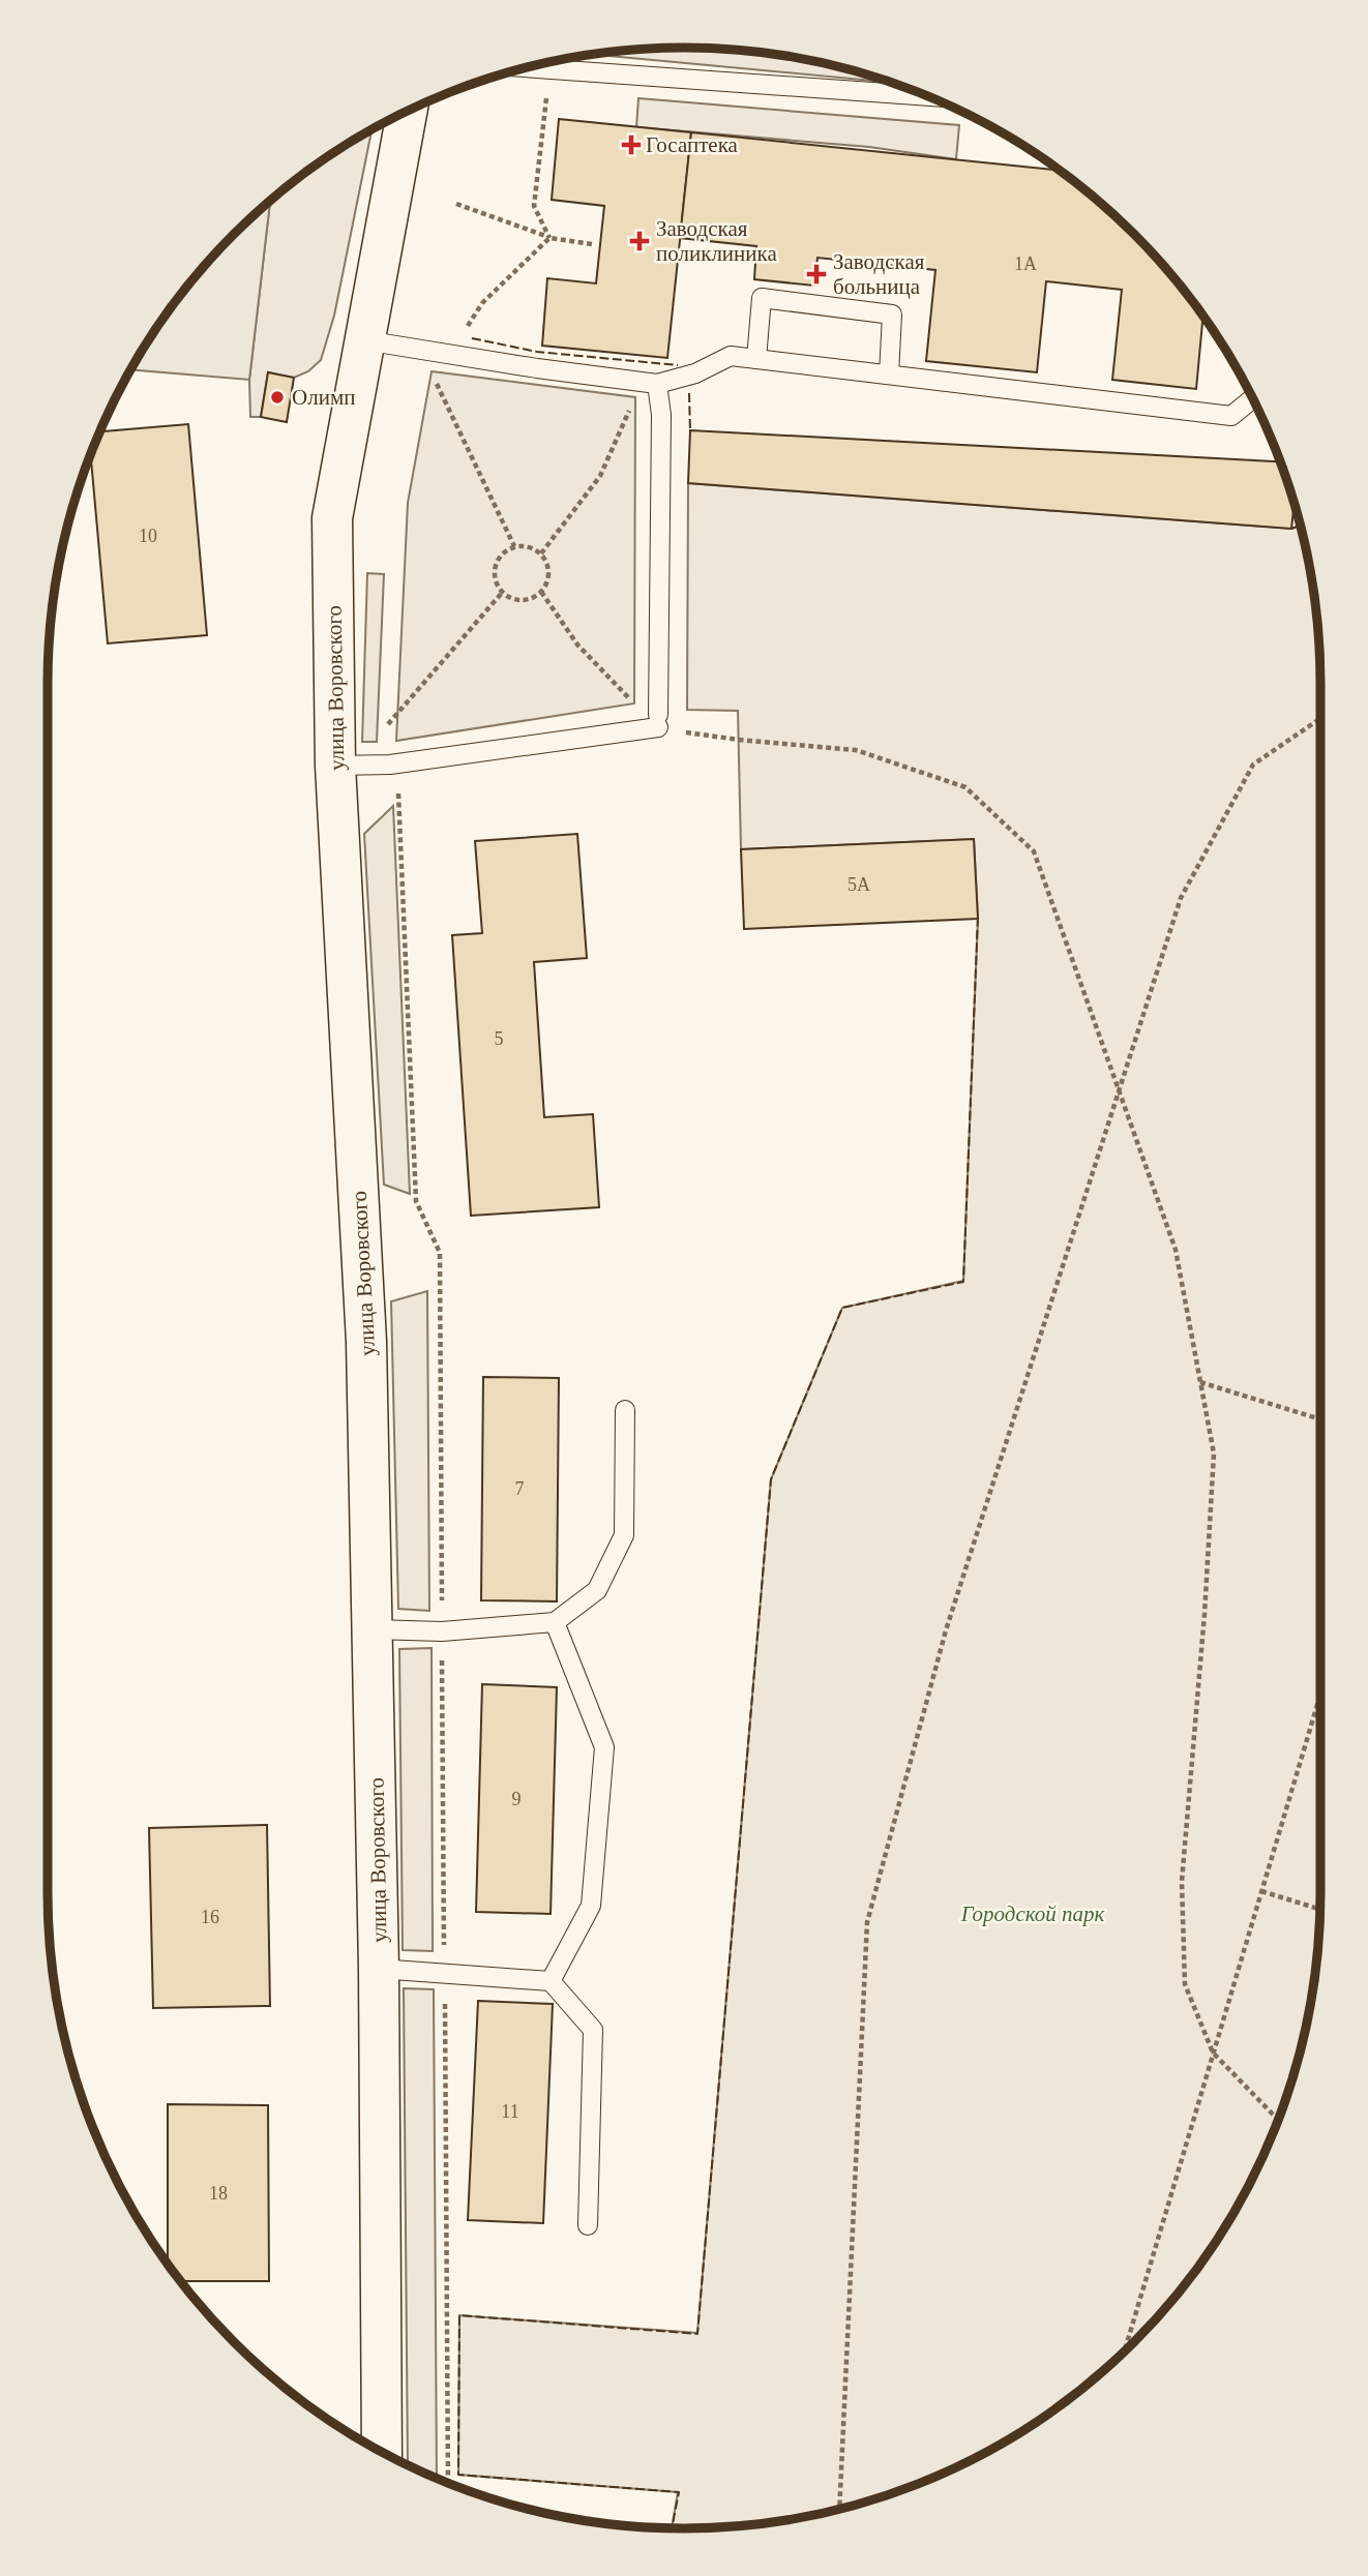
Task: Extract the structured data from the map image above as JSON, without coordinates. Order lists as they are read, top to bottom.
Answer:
{
  "streets": {
    "street": ["улица Воровского"]
  },
  "parks": ["Городской парк"],
  "places": {
    "health": ["Госаптека", "Заводская поликлиника", "Заводская больница"],
    "other": ["Олимп"]
  },
  "house_numbers": [
    "1А",
    "10",
    "5А",
    "5",
    "7",
    "9",
    "16",
    "11",
    "18"
  ]
}
